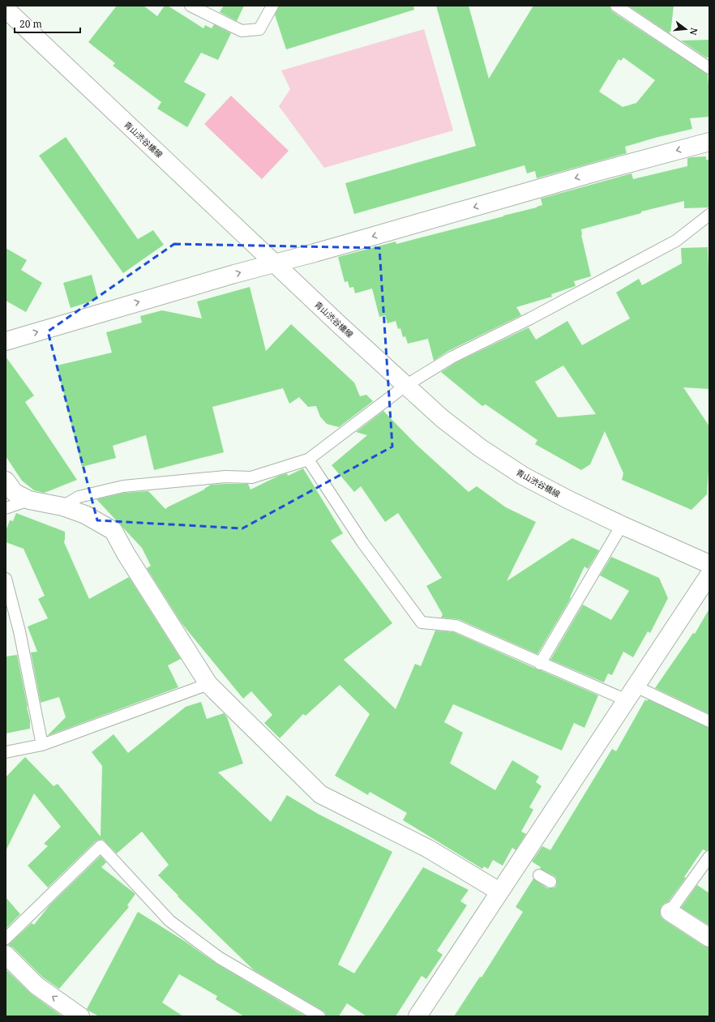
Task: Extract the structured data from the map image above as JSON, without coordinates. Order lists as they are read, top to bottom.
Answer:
{
  "streets": {
    "street": ["青山渋谷橋線"]
  },
  "scale_bar": "20 m",
  "north": "right"
}
